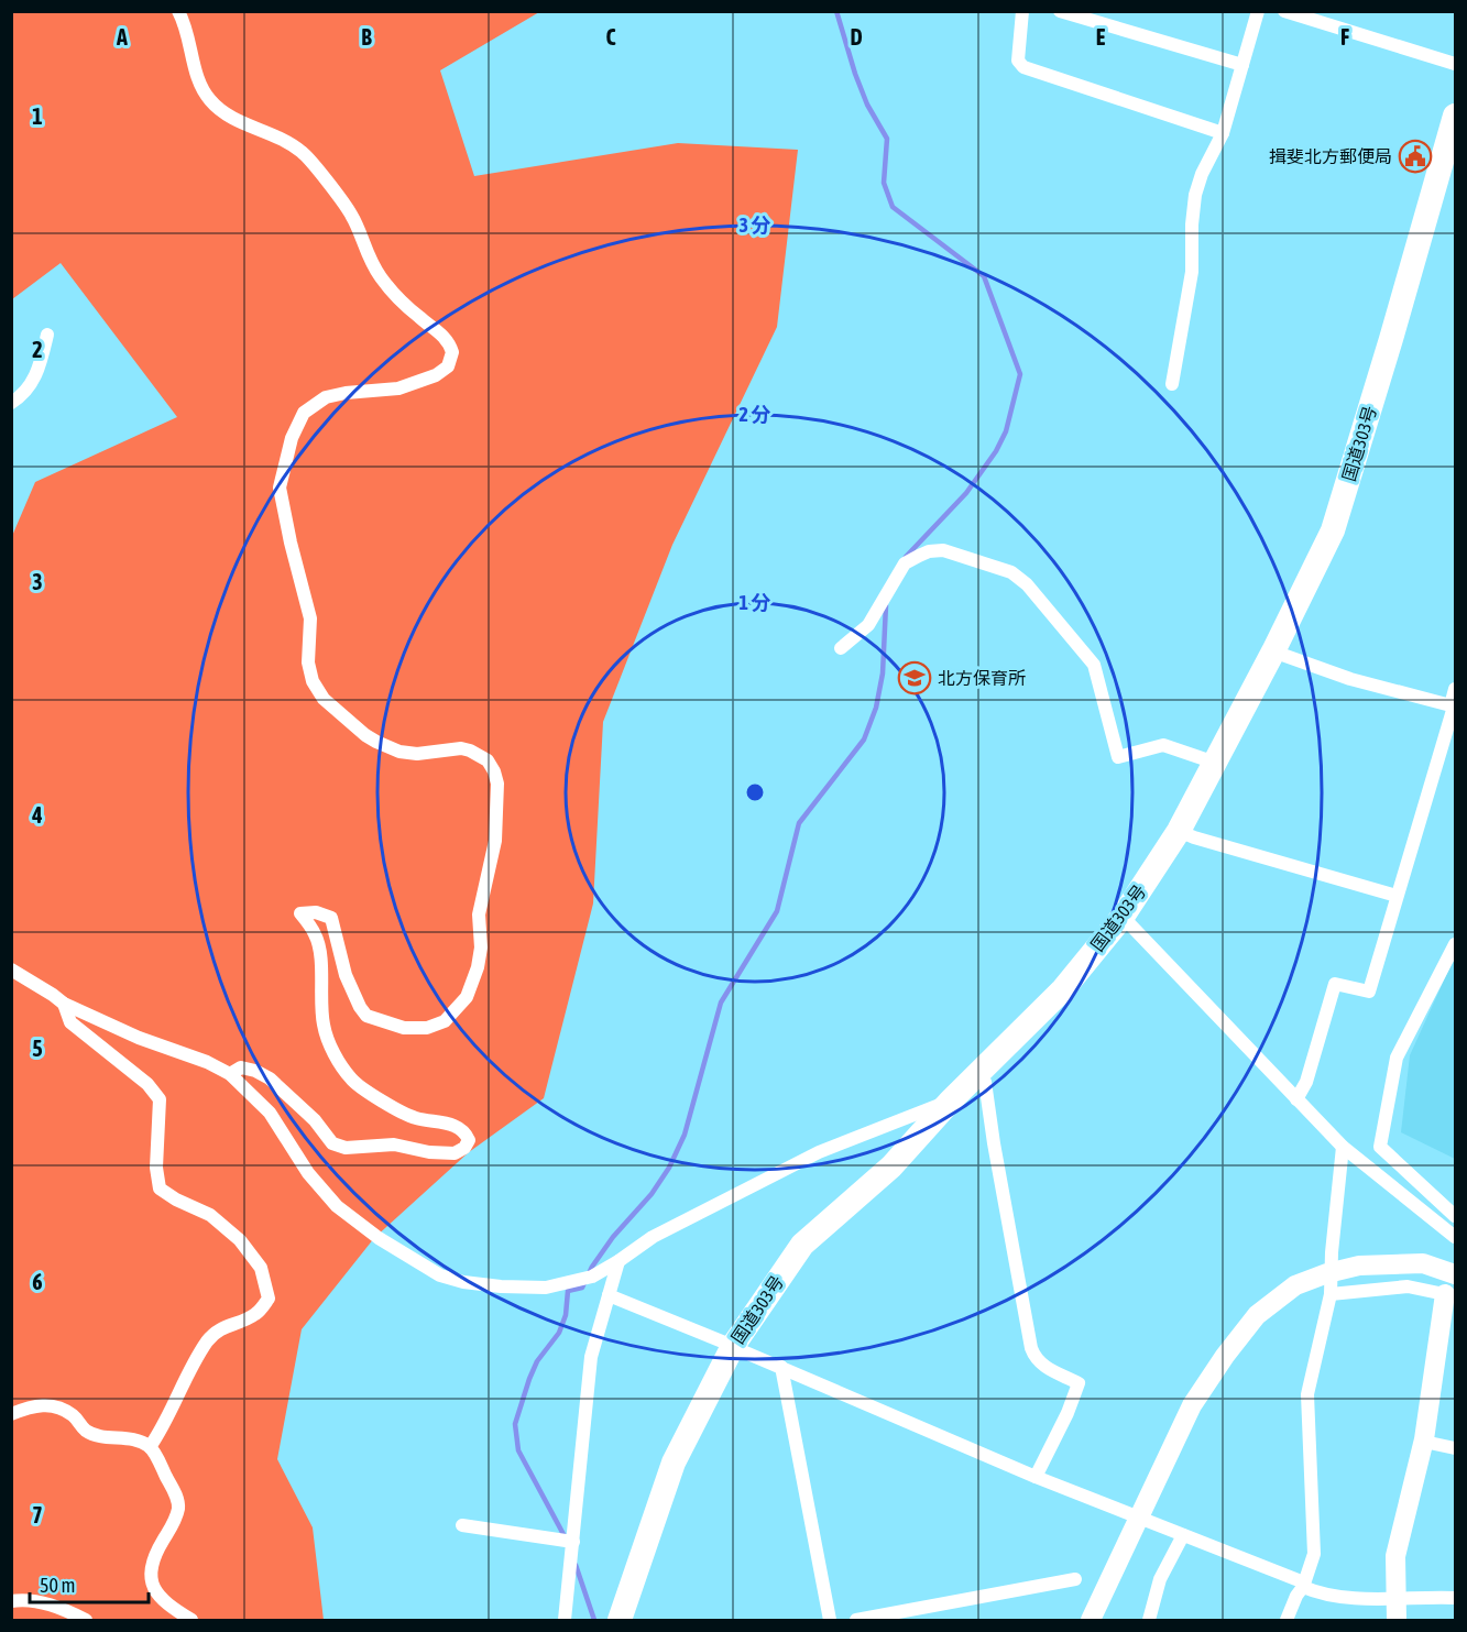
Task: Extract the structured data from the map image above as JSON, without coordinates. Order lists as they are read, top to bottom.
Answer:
{
  "streets": {
    "highway": ["国道303号"]
  },
  "places": {
    "public building": ["揖斐北方郵便局"],
    "school or university": ["北方保育所"]
  },
  "scale_bar": "50 m",
  "grid": {
    "columns": [
      "A",
      "B",
      "C",
      "D",
      "E",
      "F"
    ],
    "rows": [
      "1",
      "2",
      "3",
      "4",
      "5",
      "6",
      "7"
    ]
  },
  "rings": ["3 分", "2 分", "1 分"]
}
